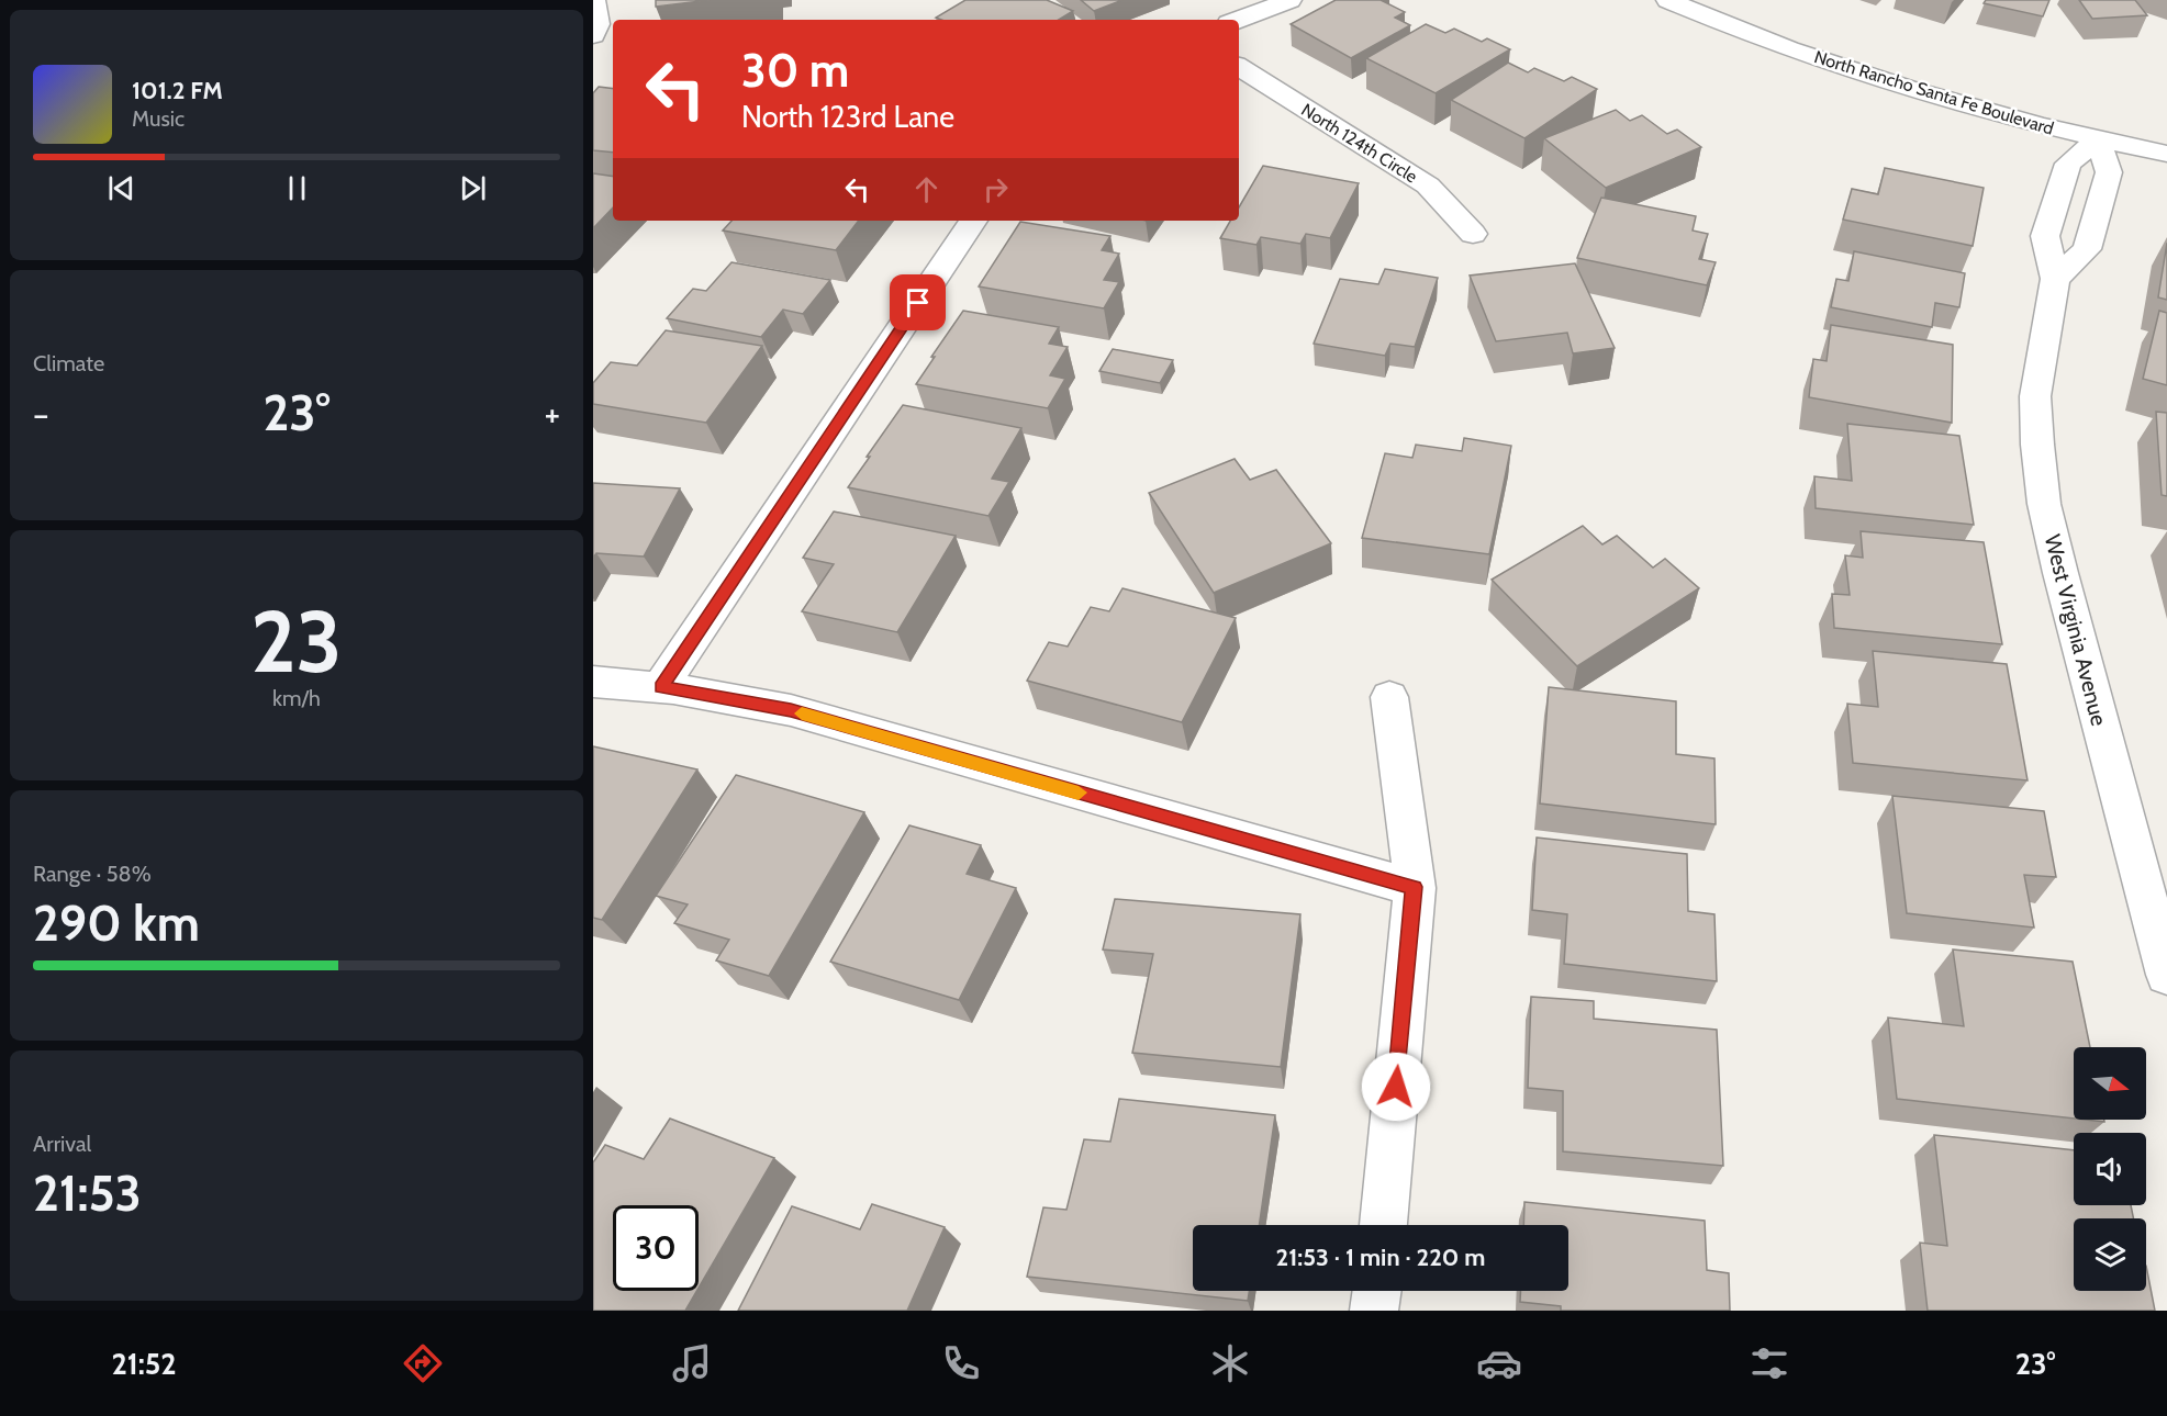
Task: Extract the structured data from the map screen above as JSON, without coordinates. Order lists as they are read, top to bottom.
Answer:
{
  "streets": {
    "street": ["North Rancho Santa Fe Boulevard", "North 124th Circle", "West Virginia Avenue"]
  },
  "crossings": [
    ["North Rancho Santa Fe Boulevard", "West Virginia Avenue"]
  ],
  "north": "right",
  "page": {
    "turn": ["30 m", "North 123rd Lane"],
    "song": ["101.2 FM", "Music"],
    "tile": [
      "Climate",
      ["23", "km/h"],
      ["Range · 58%", "290 km"],
      ["Arrival", "21:53"]
    ],
    "heat": ["−", "23°", "+"],
    "limit": "30",
    "trip": "21:53 · 1 min · 220 m",
    "tabs": ["21:52", "23°"]
  }
}
